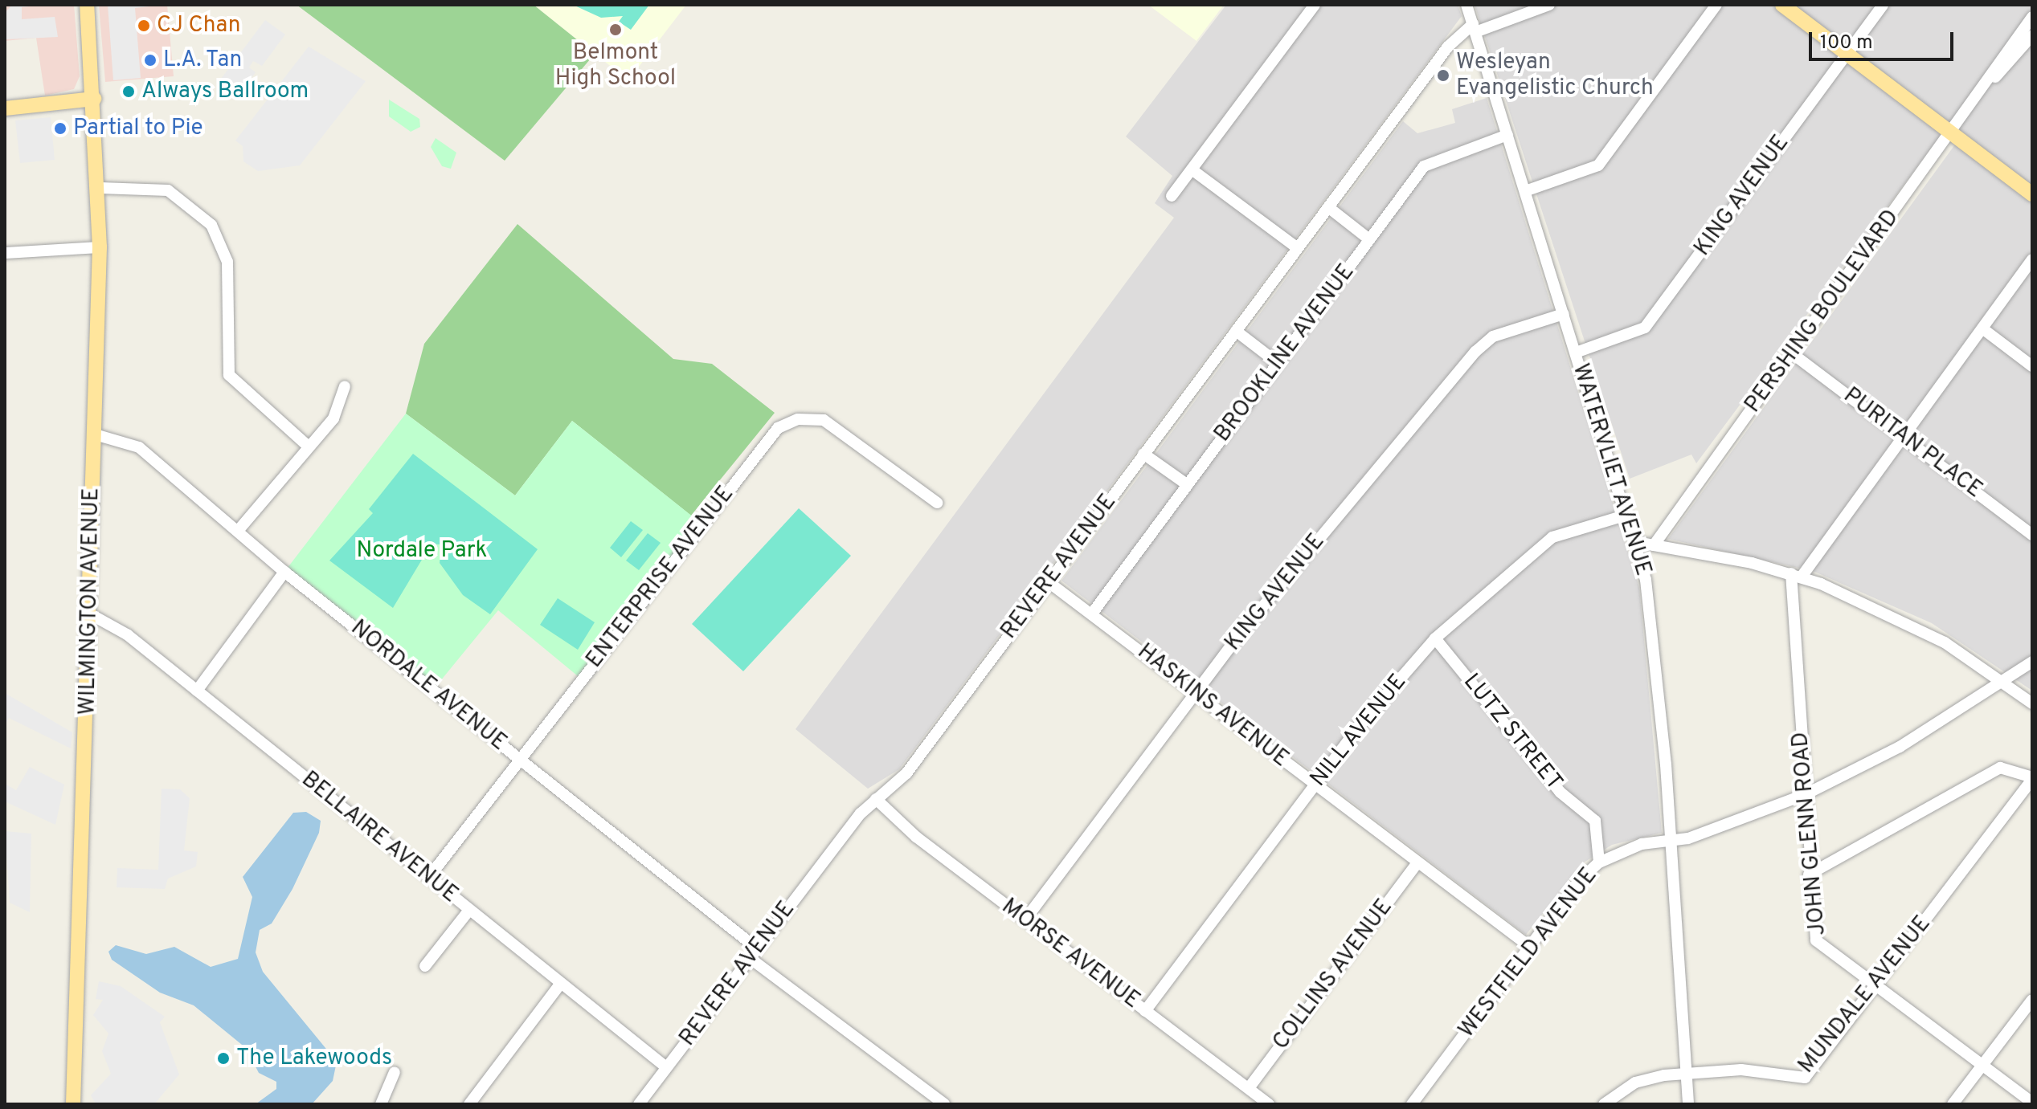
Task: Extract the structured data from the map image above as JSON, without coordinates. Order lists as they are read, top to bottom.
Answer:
{
  "streets": {
    "main road": ["WILMINGTON AVENUE"],
    "street": [
      "KING AVENUE",
      "PERSHING BOULEVARD",
      "BROOKLINE AVENUE",
      "PURITAN PLACE",
      "WATERVLIET AVENUE",
      "REVERE AVENUE",
      "ENTERPRISE AVENUE",
      "NORDALE AVENUE",
      "HASKINS AVENUE",
      "NILL AVENUE",
      "LUTZ STREET",
      "JOHN GLENN ROAD",
      "BELLAIRE AVENUE",
      "WESTFIELD AVENUE",
      "MORSE AVENUE",
      "COLLINS AVENUE",
      "MUNDALE AVENUE"
    ]
  },
  "crossings": [
    ["KING AVENUE", "WATERVLIET AVENUE"],
    ["KING AVENUE", "HASKINS AVENUE"],
    ["KING AVENUE", "MORSE AVENUE"],
    ["PERSHING BOULEVARD", "PURITAN PLACE"],
    ["BROOKLINE AVENUE", "WATERVLIET AVENUE"],
    ["BROOKLINE AVENUE", "HASKINS AVENUE"],
    ["WATERVLIET AVENUE", "REVERE AVENUE"],
    ["WATERVLIET AVENUE", "NILL AVENUE"],
    ["WATERVLIET AVENUE", "WESTFIELD AVENUE"],
    ["WATERVLIET AVENUE", "MUNDALE AVENUE"],
    ["REVERE AVENUE", "NORDALE AVENUE"],
    ["REVERE AVENUE", "HASKINS AVENUE"],
    ["REVERE AVENUE", "BELLAIRE AVENUE"],
    ["REVERE AVENUE", "MORSE AVENUE"],
    ["ENTERPRISE AVENUE", "NORDALE AVENUE"],
    ["ENTERPRISE AVENUE", "BELLAIRE AVENUE"],
    ["WILMINGTON AVENUE", "NORDALE AVENUE"],
    ["WILMINGTON AVENUE", "BELLAIRE AVENUE"],
    ["HASKINS AVENUE", "NILL AVENUE"],
    ["HASKINS AVENUE", "WESTFIELD AVENUE"],
    ["HASKINS AVENUE", "COLLINS AVENUE"],
    ["NILL AVENUE", "LUTZ STREET"],
    ["NILL AVENUE", "MORSE AVENUE"],
    ["LUTZ STREET", "WESTFIELD AVENUE"],
    ["JOHN GLENN ROAD", "WESTFIELD AVENUE"],
    ["JOHN GLENN ROAD", "MUNDALE AVENUE"],
    ["MORSE AVENUE", "COLLINS AVENUE"]
  ],
  "parks": ["Nordale Park"],
  "places": [
    "CJ Chan",
    "Belmont High School",
    "L.A. Tan",
    "Wesleyan Evangelistic Church",
    "Always Ballroom",
    "Partial to Pie",
    "The Lakewoods"
  ],
  "scale_bar": "100 m"
}
